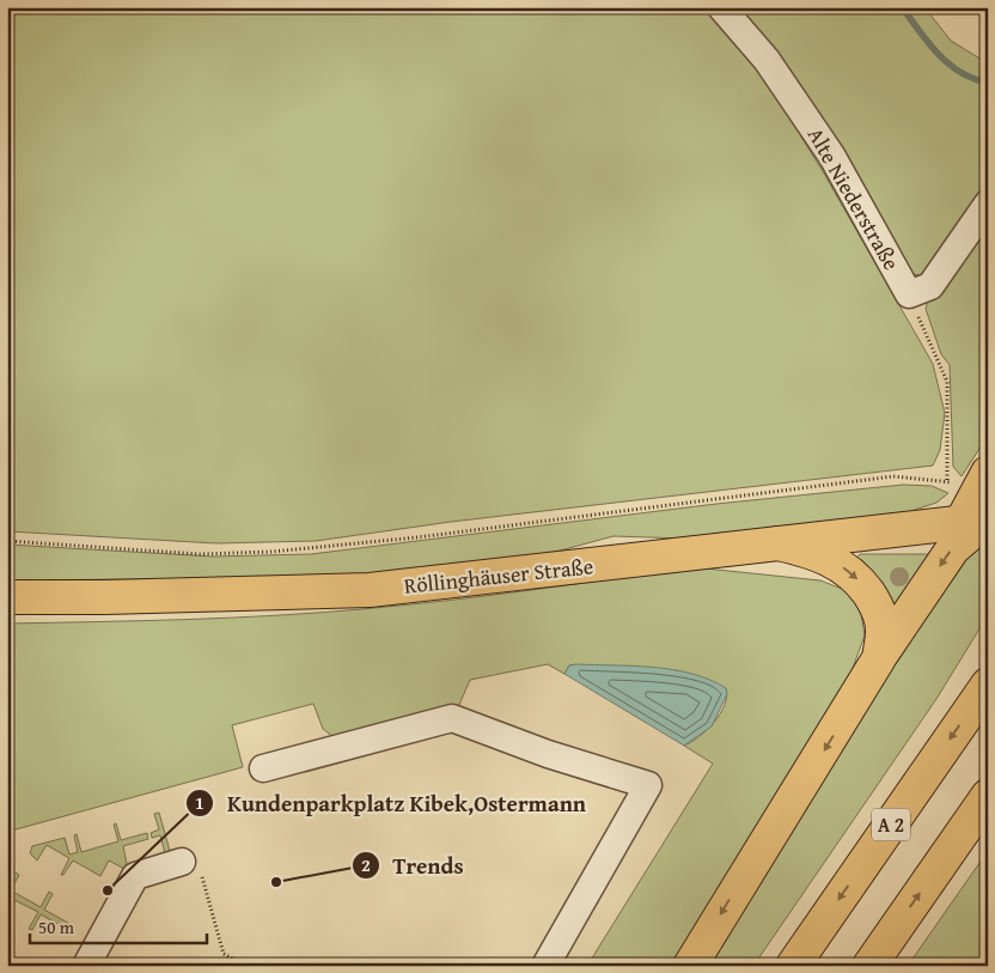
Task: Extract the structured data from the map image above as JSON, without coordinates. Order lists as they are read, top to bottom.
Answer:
{
  "streets": {
    "main road": ["Röllinghäuser Straße", "A 2"],
    "street": ["Alte Niederstraße"]
  },
  "places": ["Trends", "Kundenparkplatz Kibek,Ostermann"],
  "scale_bar": "50 m"
}
